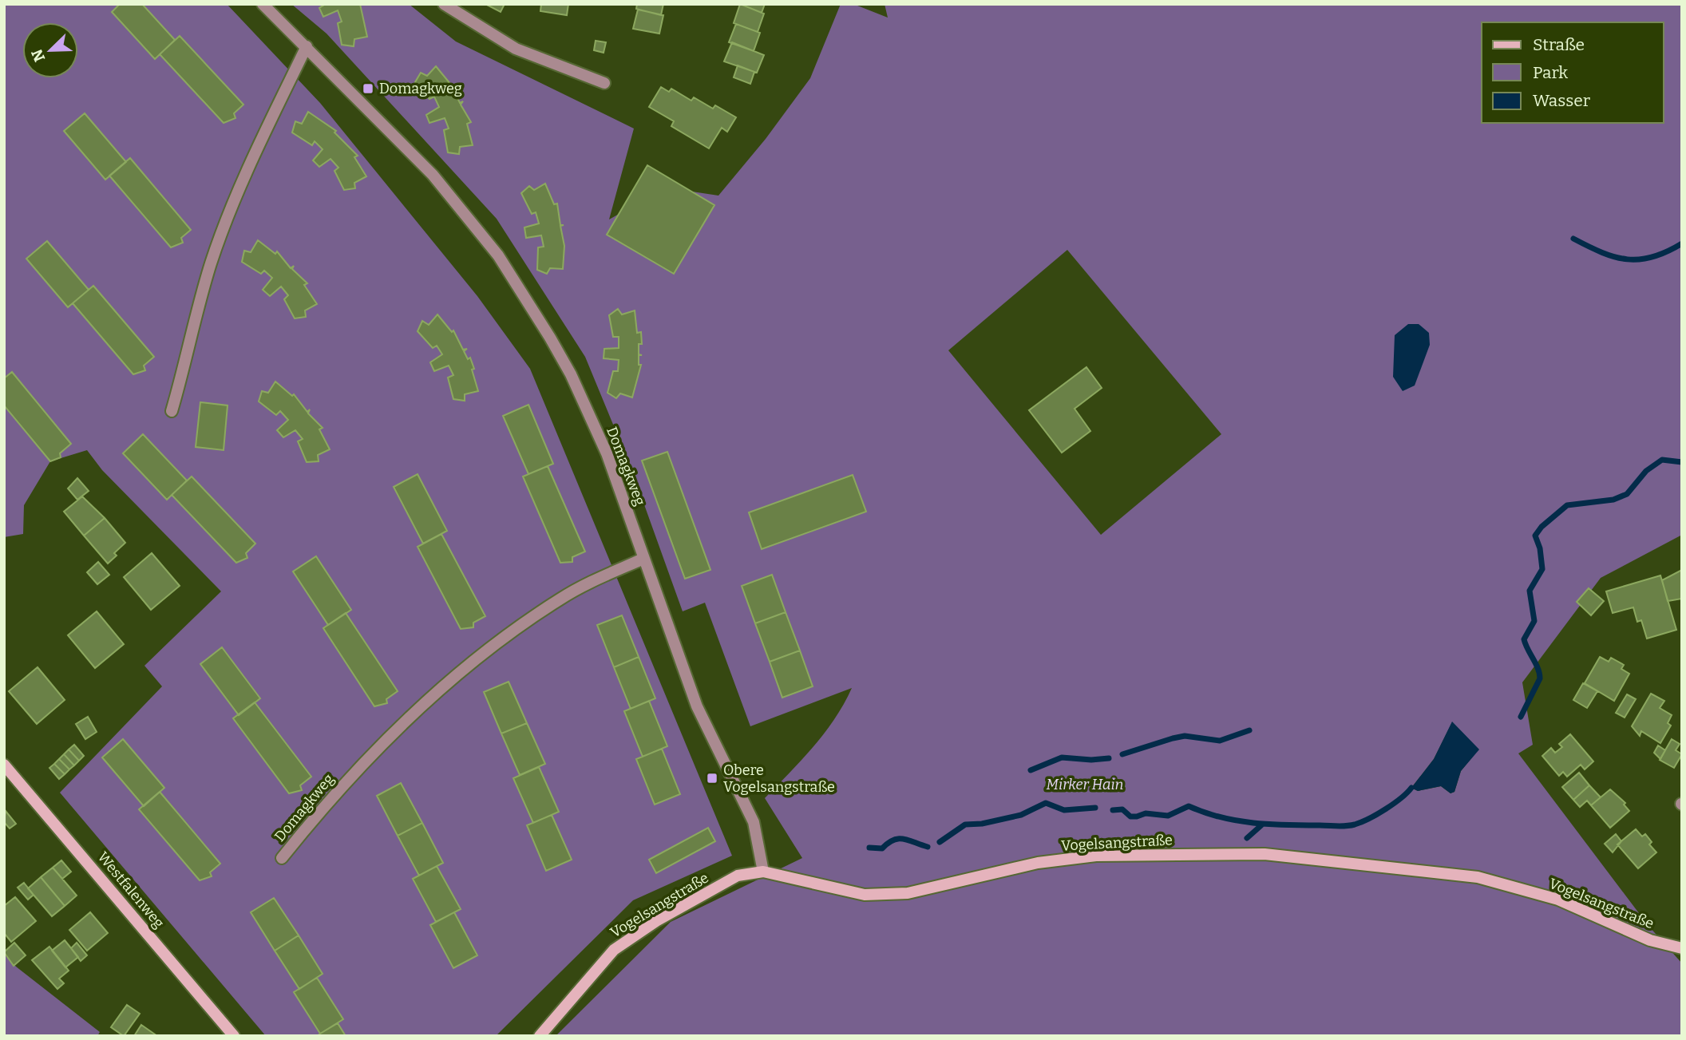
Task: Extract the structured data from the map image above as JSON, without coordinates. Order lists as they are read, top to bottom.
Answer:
{
  "streets": {
    "street": ["Domagkweg", "Vogelsangstraße", "Westfalenweg"]
  },
  "crossings": [
    ["Domagkweg", "Vogelsangstraße"]
  ],
  "parks": ["Mirker Hain"],
  "places": {
    "transit": ["Domagkweg", "Obere Vogelsangstraße"]
  },
  "legend": ["Straße", "Park", "Wasser"],
  "north": "bottom left"
}
